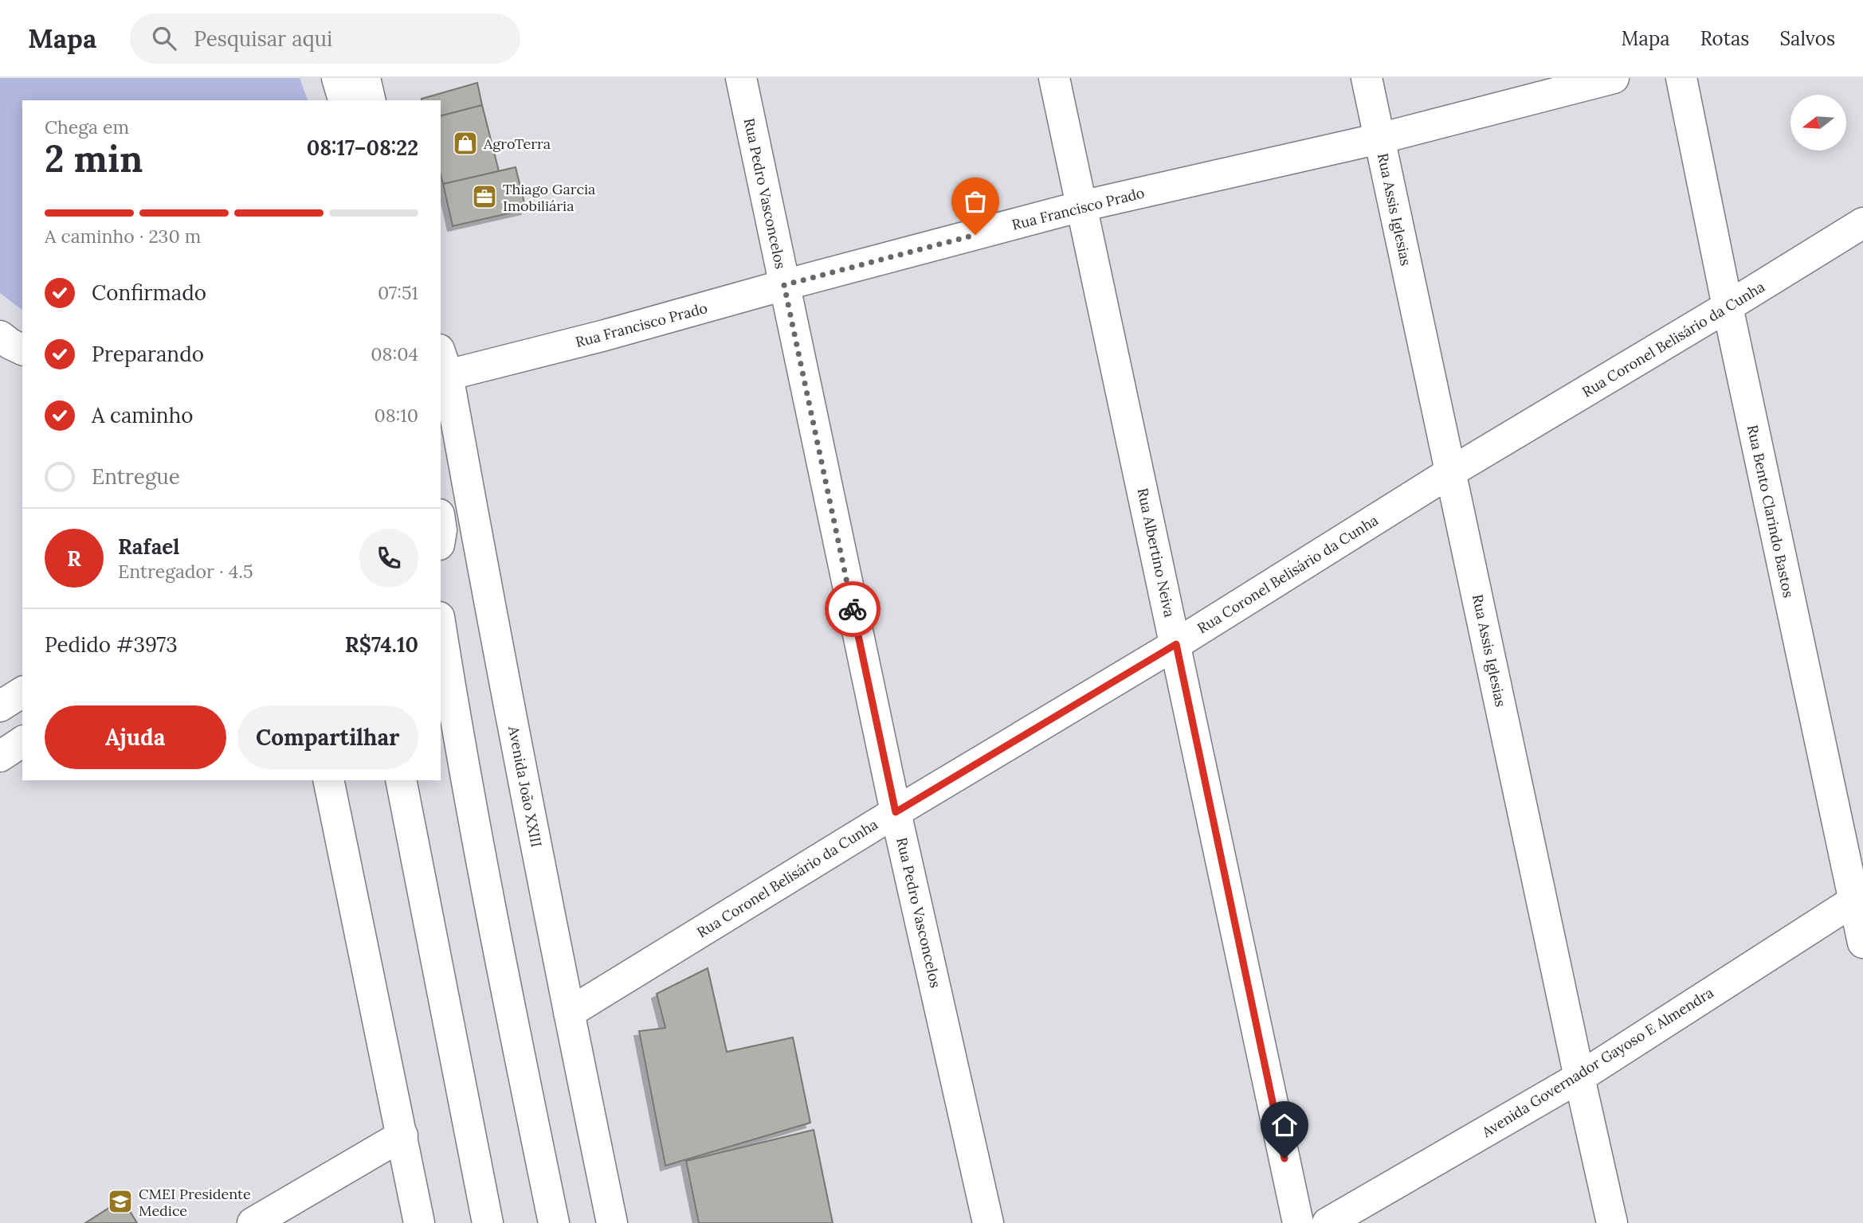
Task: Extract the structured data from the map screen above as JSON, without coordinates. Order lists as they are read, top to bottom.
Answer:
{
  "streets": {
    "street": [
      "Rua Pedro Vasconcelos",
      "Rua Francisco Prado",
      "Rua Assis Iglesias",
      "Rua Coronel Belisário da Cunha",
      "Rua Bento Clarindo Bastos",
      "Rua Albertino Neiva",
      "Avenida João XXIII",
      "Avenida Governador Gayoso E Almendra"
    ]
  },
  "crossings": [
    ["Rua Pedro Vasconcelos", "Rua Francisco Prado"],
    ["Rua Pedro Vasconcelos", "Rua Coronel Belisário da Cunha"],
    ["Rua Francisco Prado", "Rua Assis Iglesias"],
    ["Rua Francisco Prado", "Rua Albertino Neiva"],
    ["Rua Francisco Prado", "Avenida João XXIII"],
    ["Rua Assis Iglesias", "Rua Coronel Belisário da Cunha"],
    ["Rua Assis Iglesias", "Avenida Governador Gayoso E Almendra"],
    ["Rua Coronel Belisário da Cunha", "Rua Bento Clarindo Bastos"],
    ["Rua Coronel Belisário da Cunha", "Rua Albertino Neiva"],
    ["Rua Coronel Belisário da Cunha", "Avenida João XXIII"],
    ["Rua Bento Clarindo Bastos", "Avenida Governador Gayoso E Almendra"]
  ],
  "places": {
    "shop": ["AgroTerra"],
    "office": ["Thiago Garcia Imobiliária"],
    "school or university": ["CMEI Presidente Medice"]
  },
  "north": "left",
  "page": {
    "header": "Mapa",
    "search": "Pesquisar aqui",
    "nav": ["Mapa", "Rotas", "Salvos"],
    "heading": ["2 min", "Chega em", "08:17–08:22"],
    "panel": [
      "Rafael",
      "Entregador · 4.5",
      "Pedido #3973",
      "R$74.10"
    ],
    "bar": "A caminho · 230 m",
    "list": [
      ["Confirmado", "07:51"],
      ["Preparando", "08:04"],
      ["A caminho", "08:10"],
      "Entregue"
    ],
    "round": "R",
    "buttons": ["Ajuda", "Compartilhar"]
  }
}
